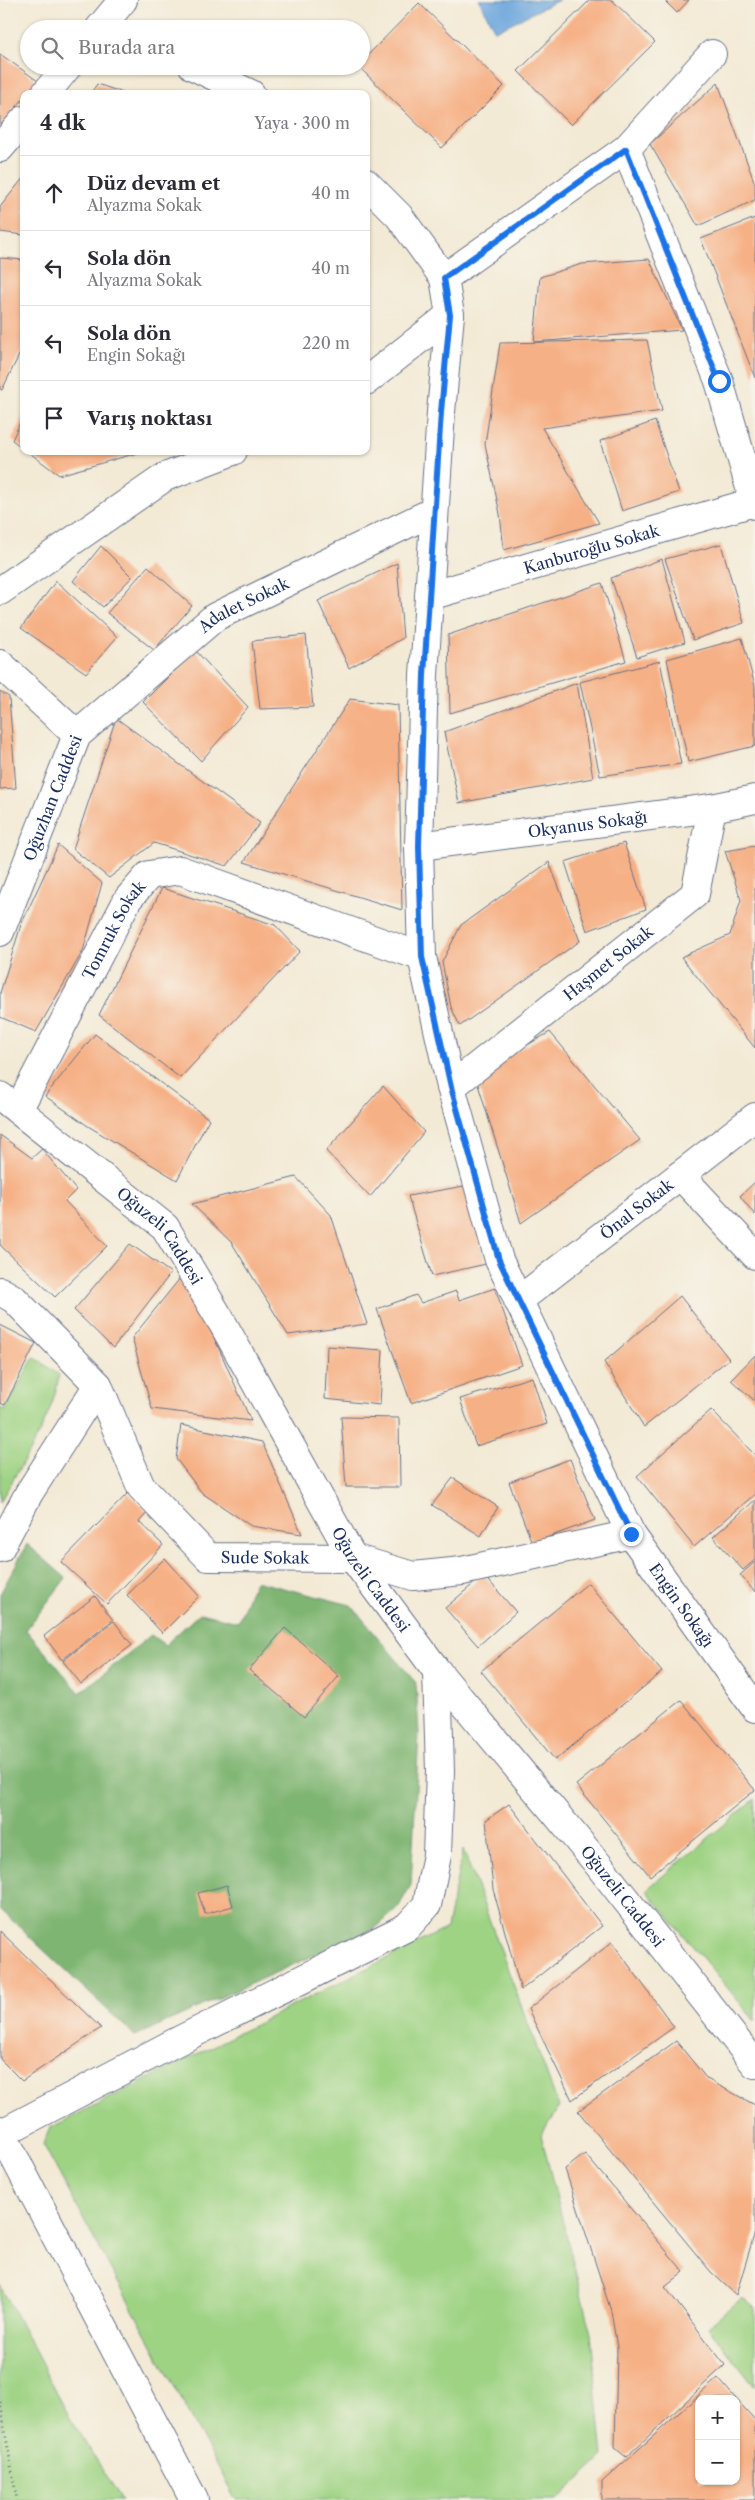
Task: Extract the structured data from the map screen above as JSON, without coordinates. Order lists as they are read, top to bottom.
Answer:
{
  "streets": {
    "street": [
      "Kanburoğlu Sokak",
      "Adalet Sokak",
      "Oğuzhan Caddesi",
      "Okyanus Sokağı",
      "Tomruk Sokak",
      "Haşmet Sokak",
      "Önal Sokak",
      "Oğuzeli Caddesi",
      "Sude Sokak",
      "Engin Sokağı"
    ]
  },
  "crossings": [
    ["Kanburoğlu Sokak", "Engin Sokağı"],
    ["Adalet Sokak", "Oğuzhan Caddesi"],
    ["Adalet Sokak", "Engin Sokağı"],
    ["Okyanus Sokağı", "Haşmet Sokak"],
    ["Okyanus Sokağı", "Engin Sokağı"],
    ["Tomruk Sokak", "Oğuzeli Caddesi"],
    ["Tomruk Sokak", "Engin Sokağı"],
    ["Haşmet Sokak", "Engin Sokağı"],
    ["Önal Sokak", "Engin Sokağı"],
    ["Oğuzeli Caddesi", "Sude Sokak"],
    ["Sude Sokak", "Engin Sokağı"]
  ],
  "page": {
    "search": "Burada ara",
    "heading": ["4 dk", "Yaya · 300 m"],
    "list": [
      ["Düz devam et", "Alyazma Sokak", "40 m"],
      ["Sola dön", "Alyazma Sokak", "40 m"],
      ["Sola dön", "Engin Sokağı", "220 m"],
      "Varış noktası"
    ],
    "map_buttons": ["+", "−"]
  }
}
